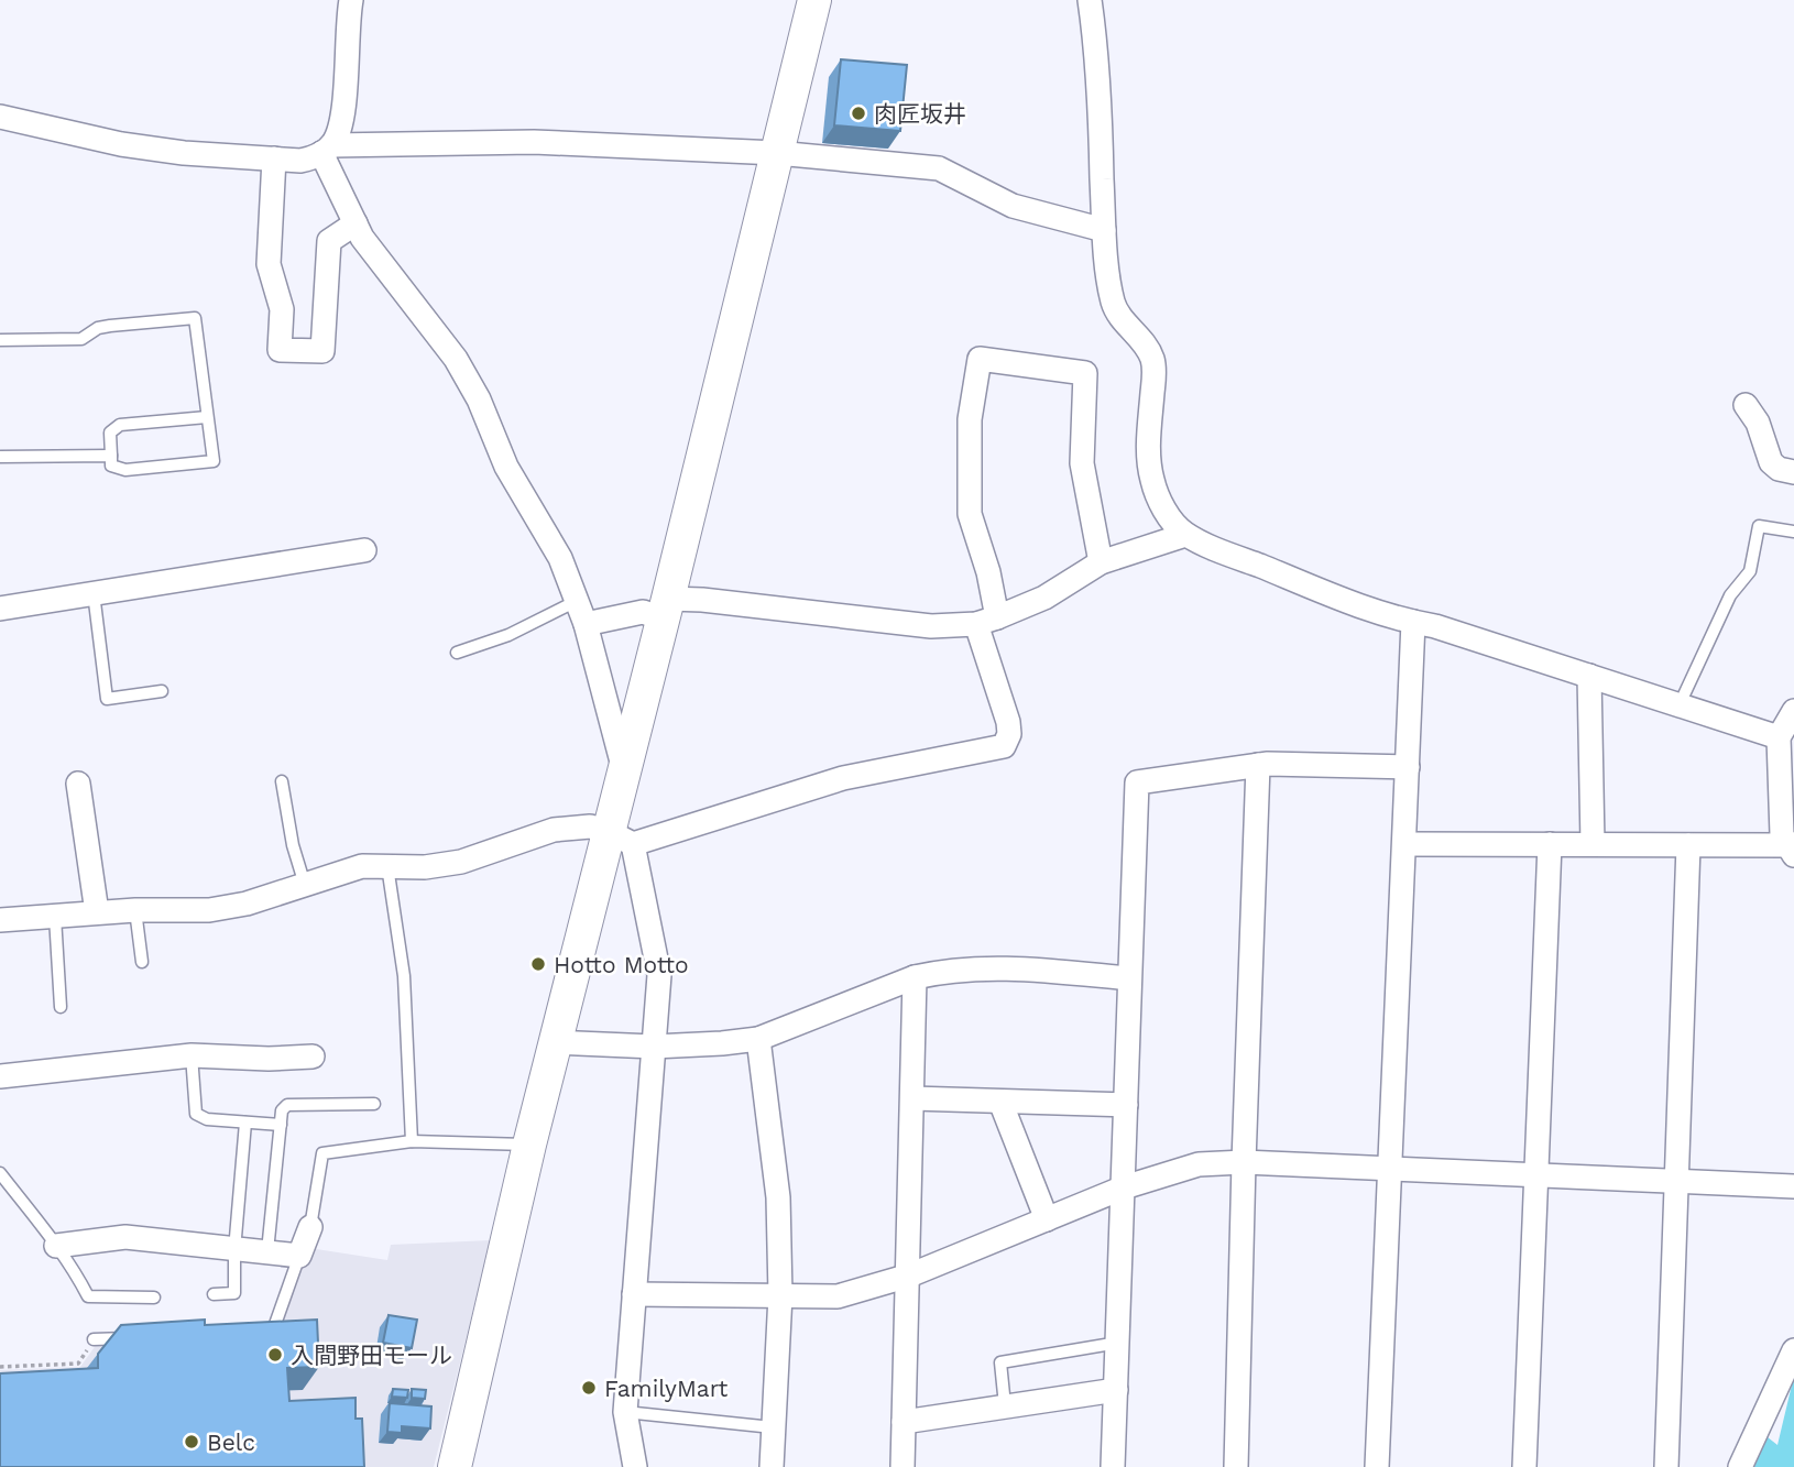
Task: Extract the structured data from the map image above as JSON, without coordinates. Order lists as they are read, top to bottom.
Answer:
{
  "places": [
    "肉匠坂井",
    "Hotto Motto",
    "入間野田モール",
    "FamilyMart",
    "Belc"
  ]
}
